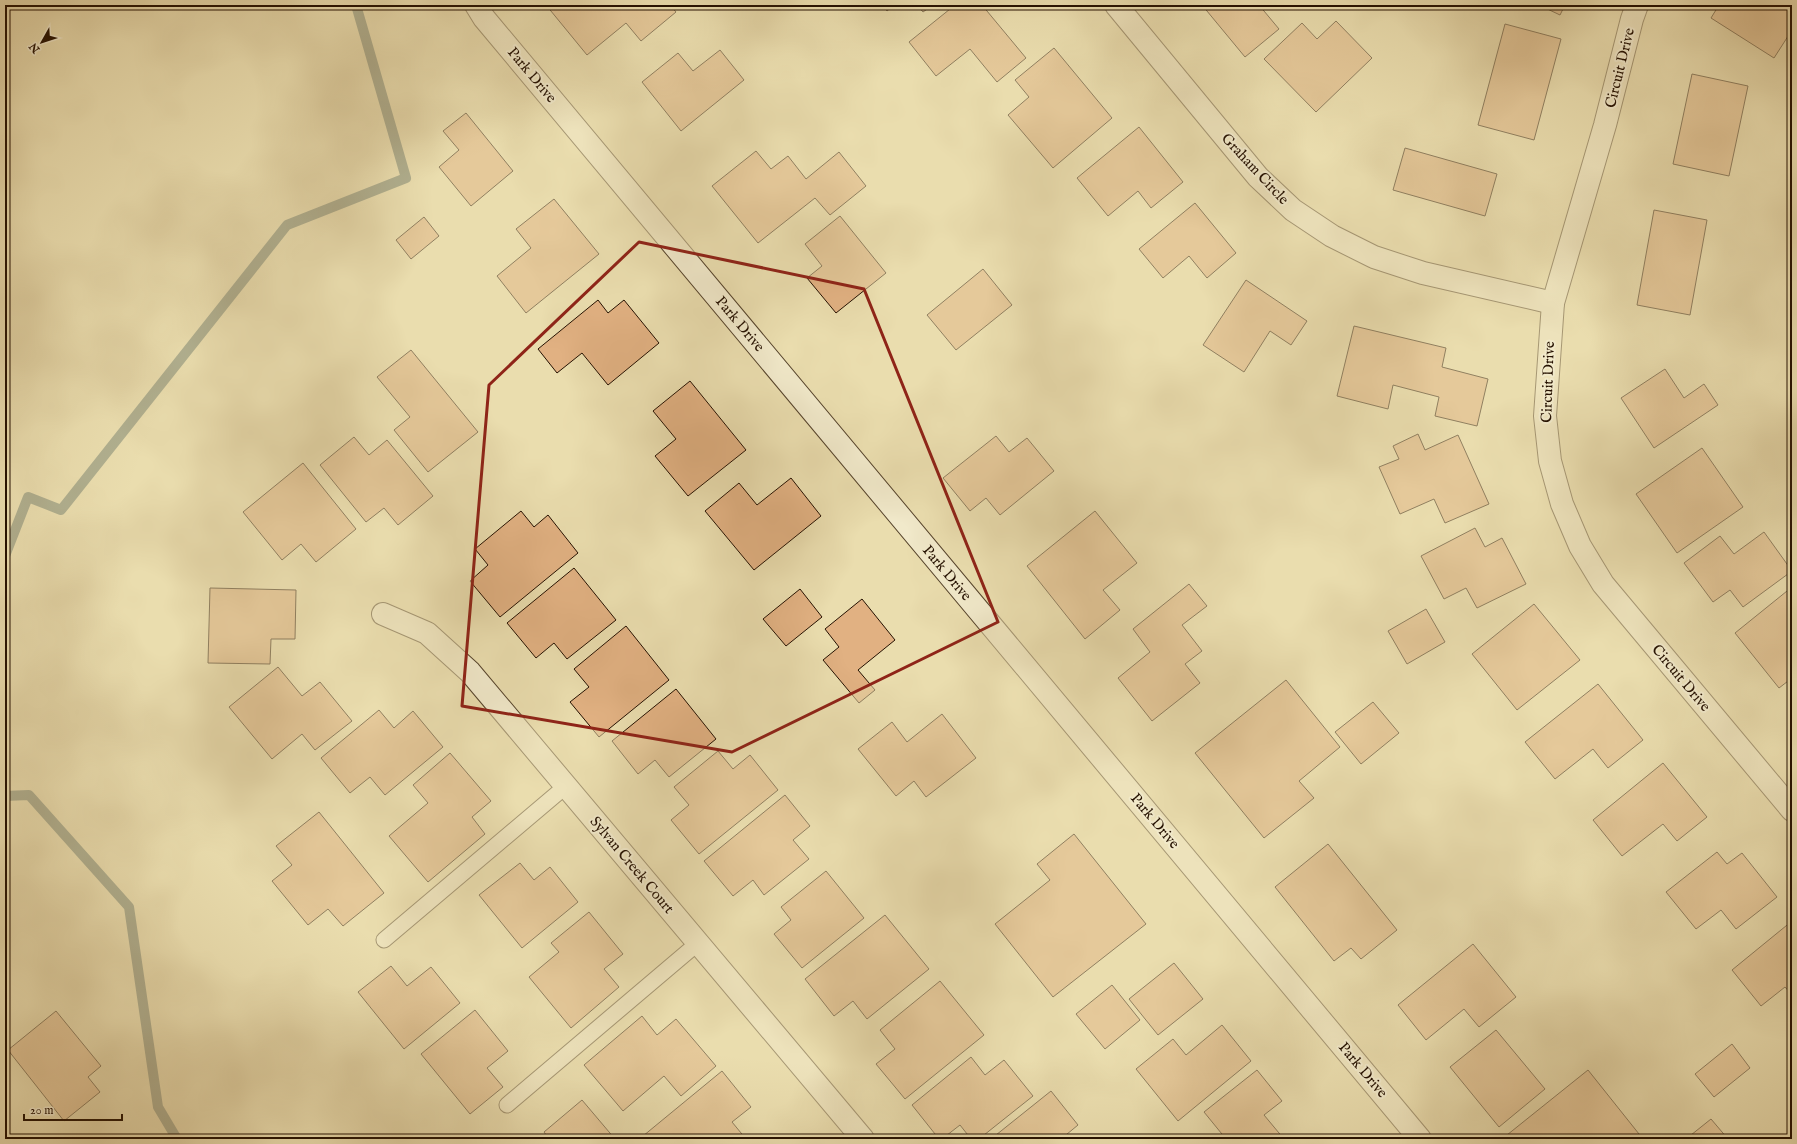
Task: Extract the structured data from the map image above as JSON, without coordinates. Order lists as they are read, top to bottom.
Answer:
{
  "streets": {
    "street": [
      "Circuit Drive",
      "Park Drive",
      "Graham Circle",
      "Sylvan Creek Court"
    ]
  },
  "crossings": [
    ["Circuit Drive", "Graham Circle"]
  ],
  "scale_bar": "20 m",
  "north": "bottom left"
}
